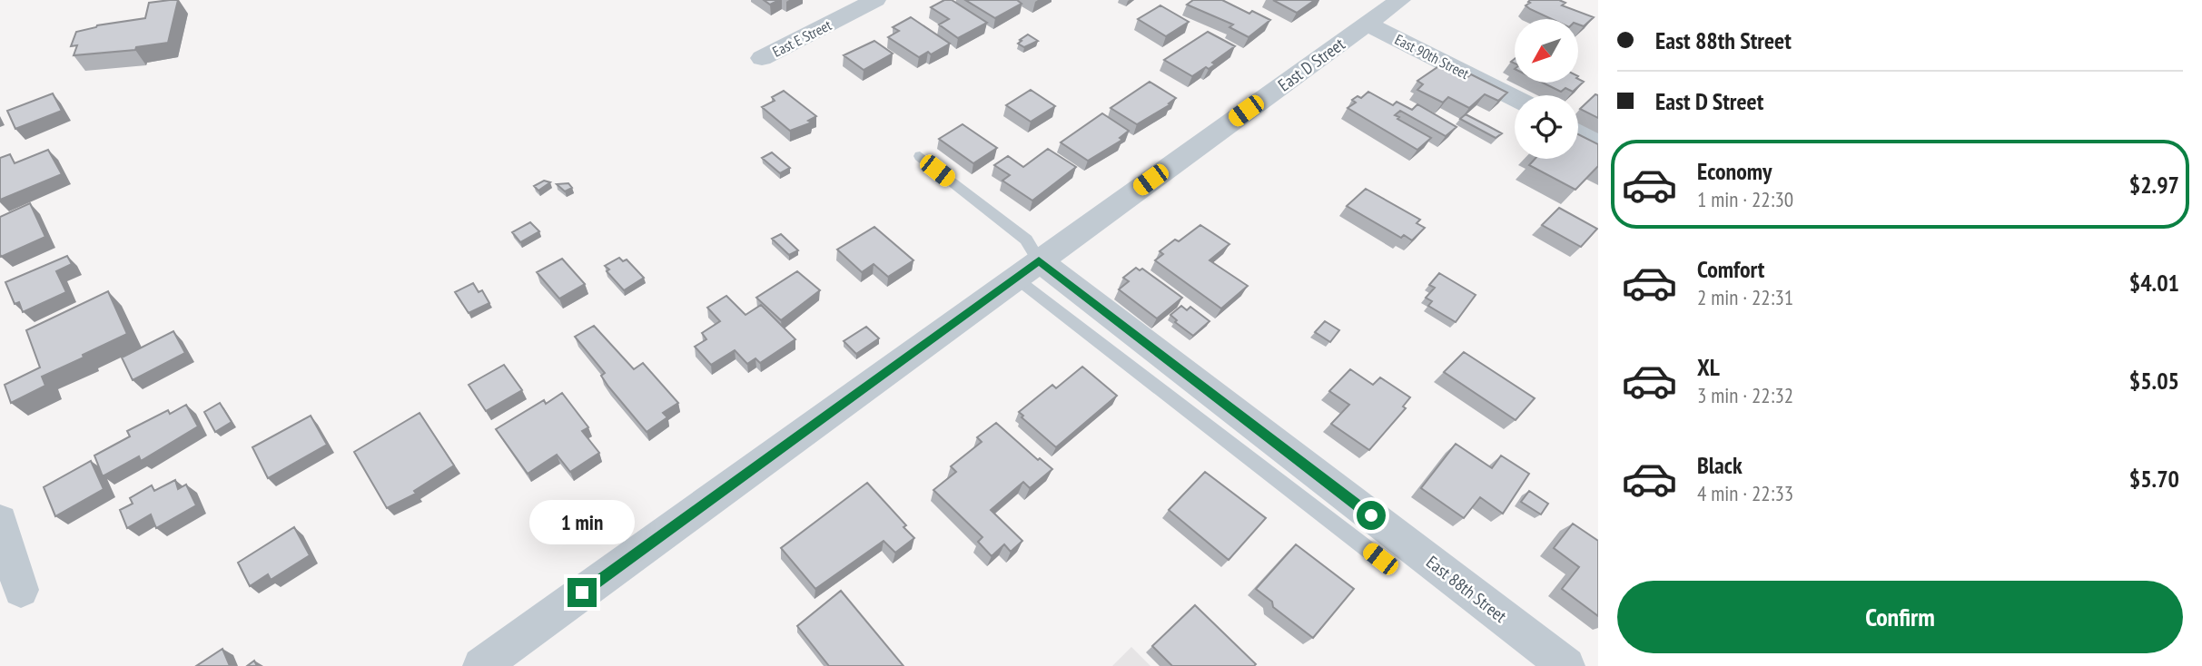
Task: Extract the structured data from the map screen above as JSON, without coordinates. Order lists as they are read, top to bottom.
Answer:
{
  "streets": {
    "street": [
      "East E Street",
      "East 90th Street",
      "East D Street",
      "East 88th Street"
    ]
  },
  "crossings": [
    ["East 90th Street", "East D Street"],
    ["East D Street", "East 88th Street"]
  ],
  "north": "bottom left",
  "page": {
    "banner": ["East 88th Street", "East D Street"],
    "list": [
      {
        "name": "Economy",
        "note": "1 min · 22:30",
        "value": "$2.97"
      },
      {
        "name": "Comfort",
        "note": "2 min · 22:31",
        "value": "$4.01"
      },
      {
        "name": "XL",
        "note": "3 min · 22:32",
        "value": "$5.05"
      },
      {
        "name": "Black",
        "note": "4 min · 22:33",
        "value": "$5.70"
      }
    ],
    "bubble": "1 min",
    "buttons": "Confirm"
  }
}
